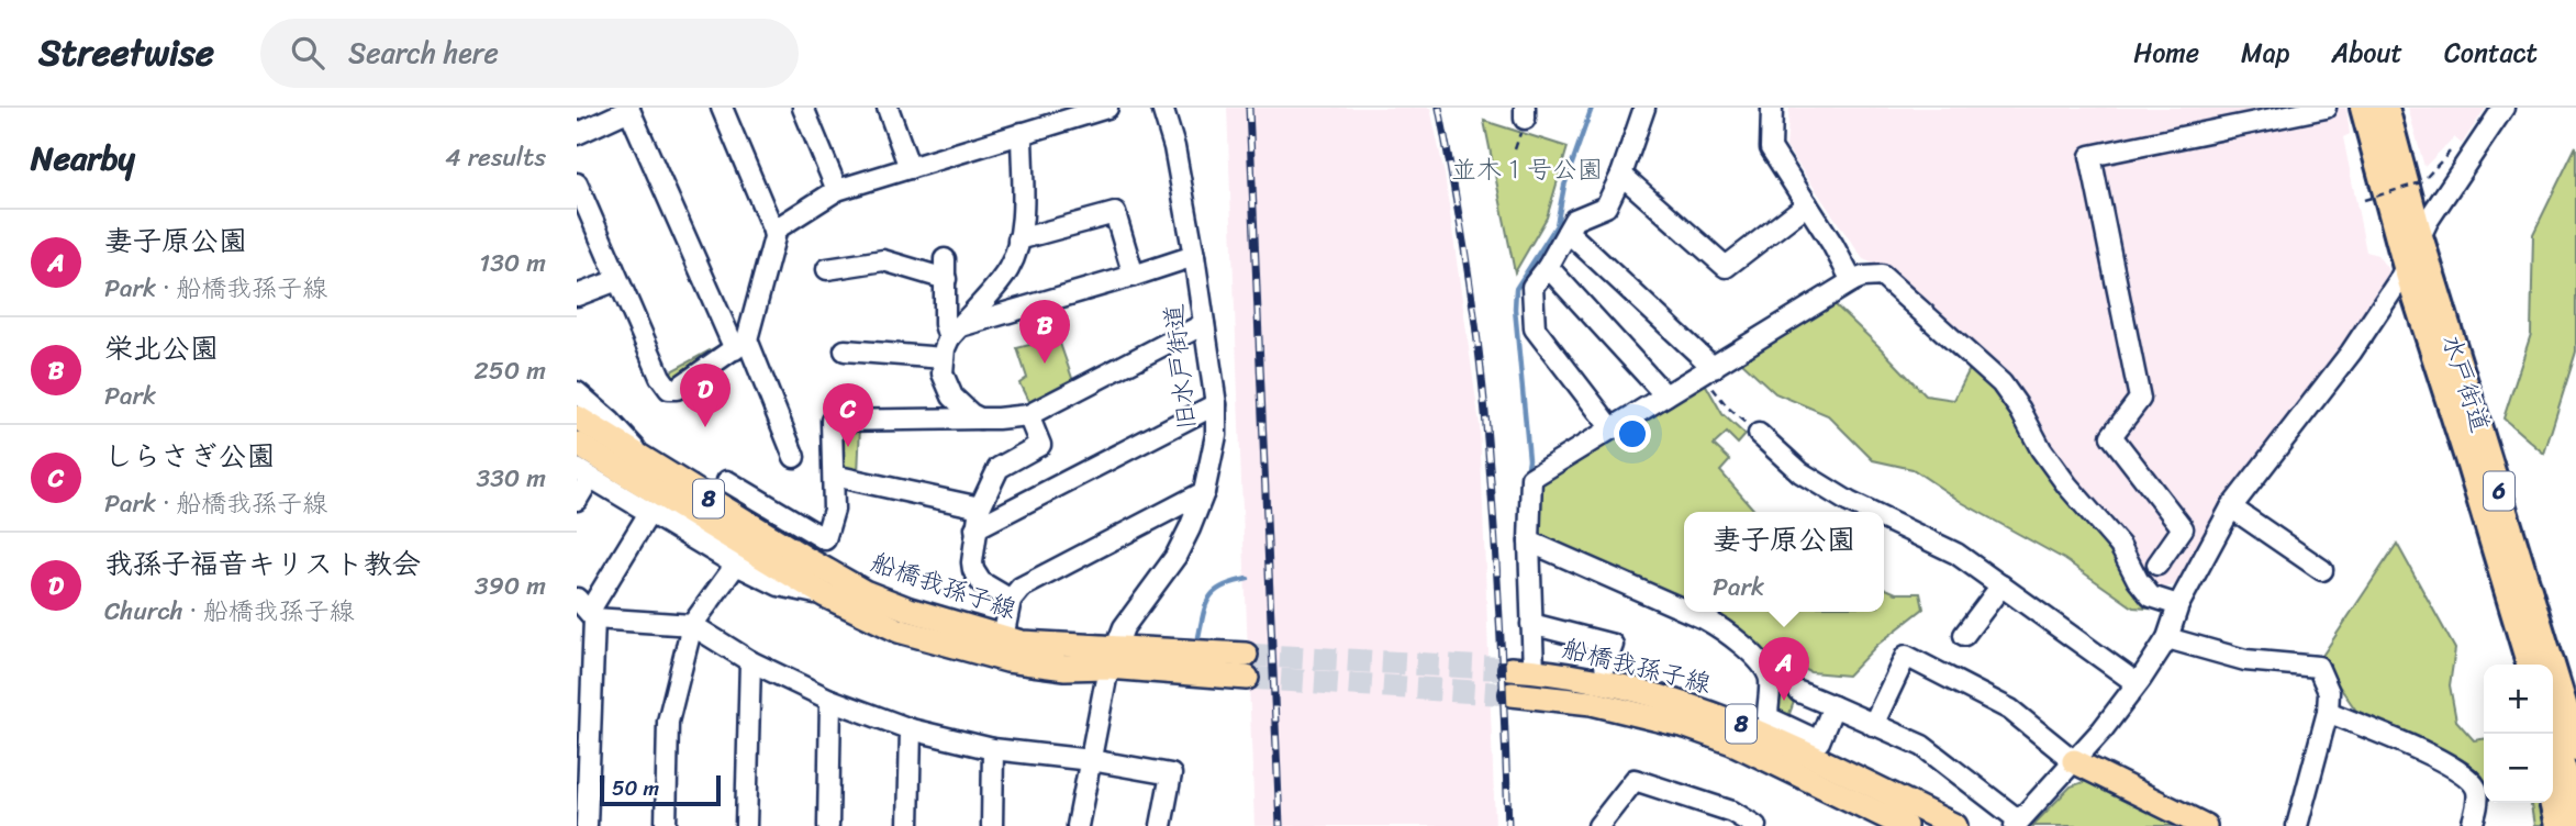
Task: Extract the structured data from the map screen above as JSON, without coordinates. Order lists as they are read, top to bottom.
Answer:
{
  "streets": {
    "highway": ["水戸街道", "6"],
    "main road": ["8", "船橋我孫子線"],
    "street": ["旧水戸街道"]
  },
  "crossings": [
    ["旧水戸街道", "船橋我孫子線"]
  ],
  "parks": ["並木１号公園"],
  "scale_bar": "50 m",
  "page": {
    "header": "Streetwise",
    "search": "Search here",
    "nav": [
      "Home",
      "Map",
      "About",
      "Contact"
    ],
    "heading": ["Nearby", "4 results"],
    "list": [
      {
        "mark": "A",
        "name": "妻子原公園",
        "note": "Park · 船橋我孫子線",
        "value": "130 m"
      },
      {
        "mark": "B",
        "name": "栄北公園",
        "note": "Park",
        "value": "250 m"
      },
      {
        "mark": "C",
        "name": "しらさぎ公園",
        "note": "Park · 船橋我孫子線",
        "value": "330 m"
      },
      {
        "mark": "D",
        "name": "我孫子福音キリスト教会",
        "note": "Church · 船橋我孫子線",
        "value": "390 m"
      }
    ],
    "pins": [
      "B",
      "D",
      "C",
      "A"
    ],
    "popup": ["妻子原公園", "Park"],
    "map_buttons": ["+", "−"],
    "scale": "50 m"
  }
}
